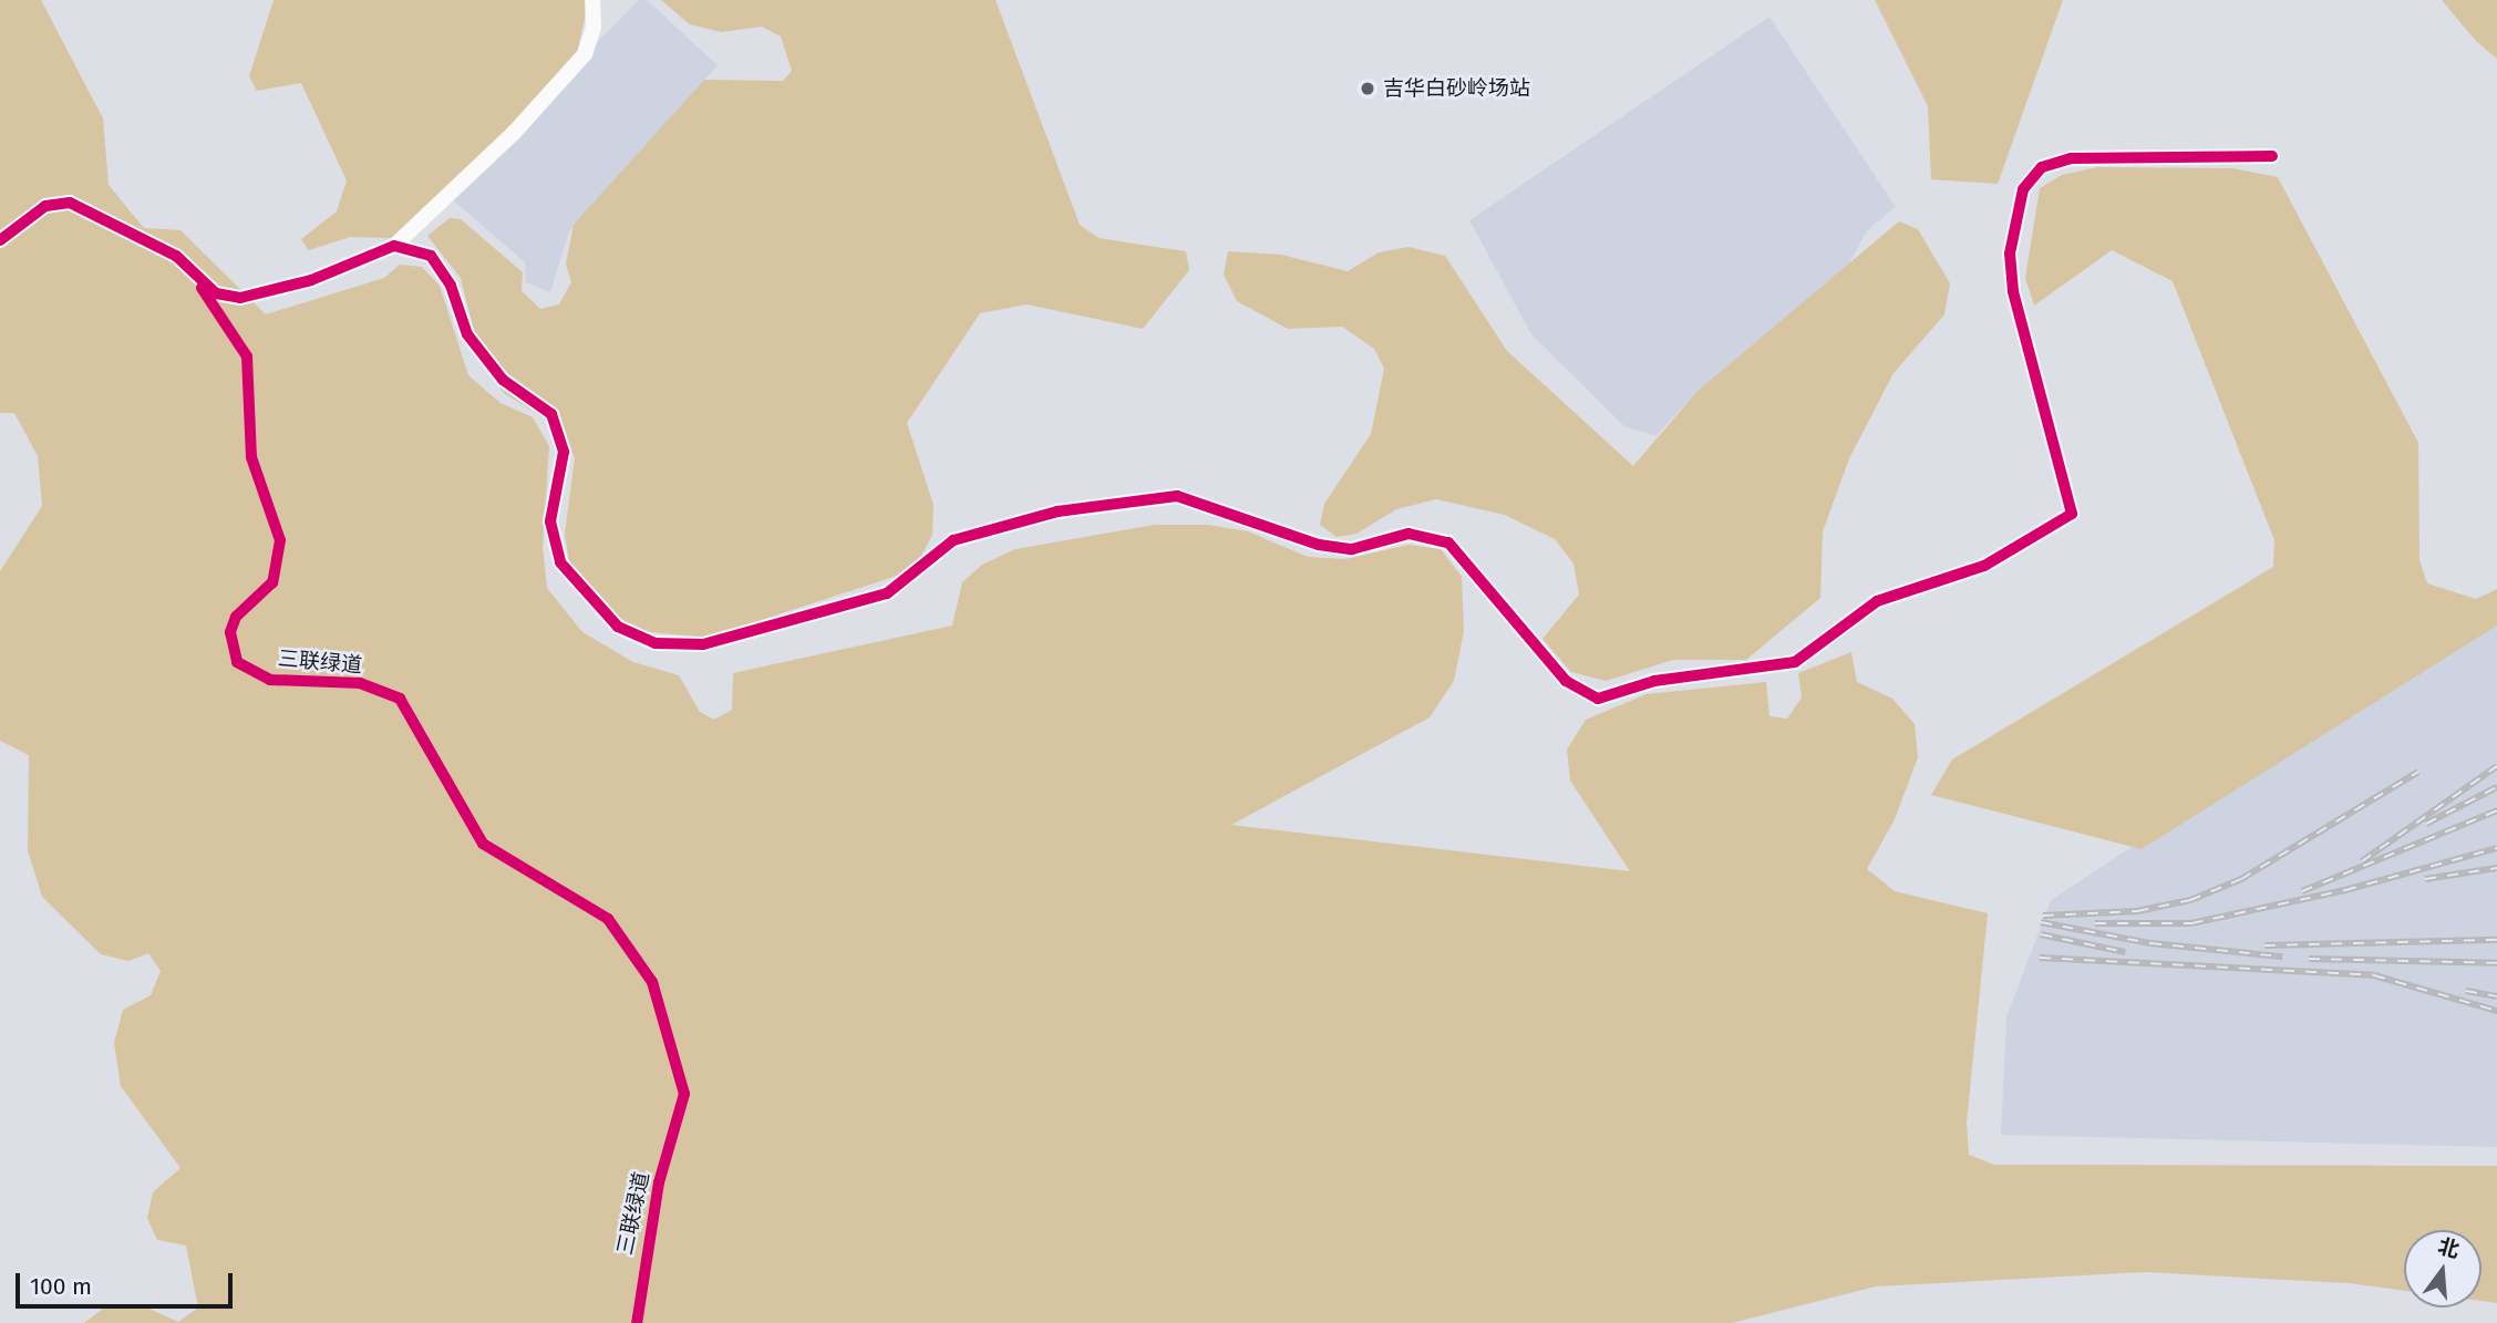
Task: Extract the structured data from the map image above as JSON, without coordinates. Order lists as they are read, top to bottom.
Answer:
{
  "streets": {
    "cycle path": ["三联绿道"]
  },
  "places": ["吉华白砂岭场站"],
  "scale_bar": "100 m",
  "north": "top"
}
